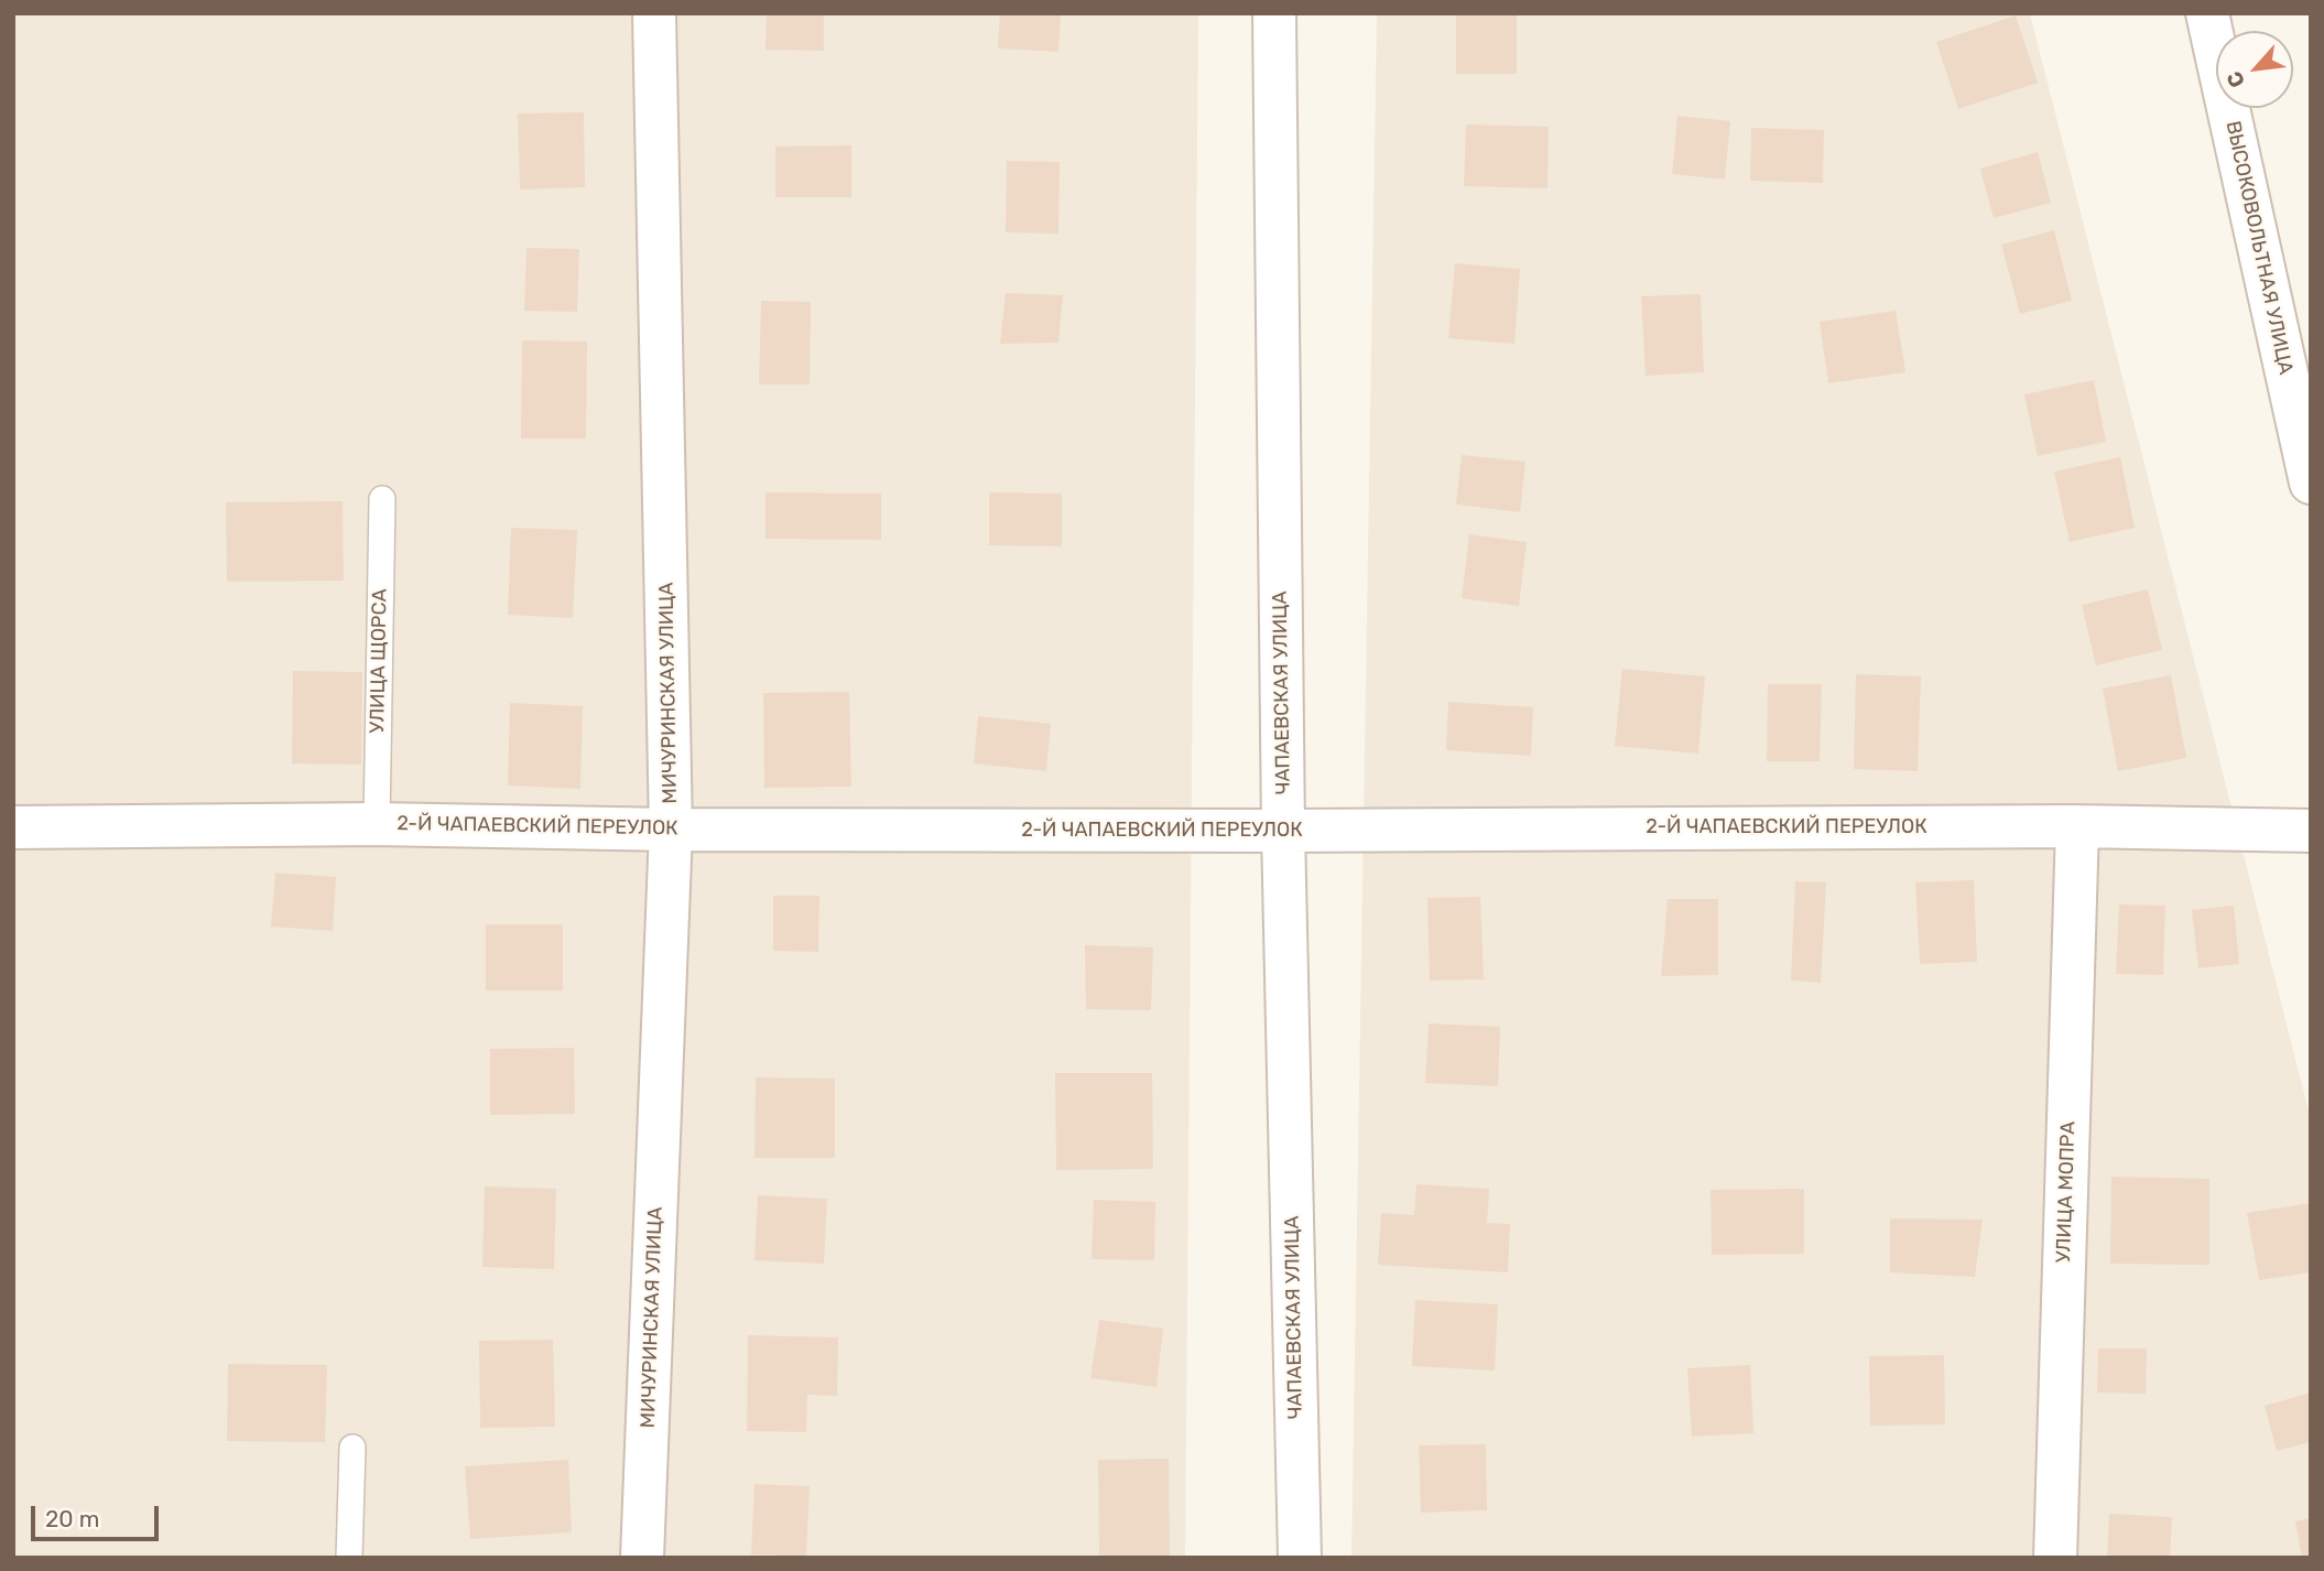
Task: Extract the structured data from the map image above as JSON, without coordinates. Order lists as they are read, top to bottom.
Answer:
{
  "streets": {
    "street": [
      "ВЫСОКОВОЛЬТНАЯ УЛИЦА",
      "МИЧУРИНСКАЯ УЛИЦА",
      "ЧАПАЕВСКАЯ УЛИЦА",
      "2-Й ЧАПАЕВСКИЙ ПЕРЕУЛОК",
      "УЛИЦА МОПРА"
    ],
    "lane": ["УЛИЦА ЩОРСА"]
  },
  "crossings": [
    ["УЛИЦА ЩОРСА", "2-Й ЧАПАЕВСКИЙ ПЕРЕУЛОК"],
    ["МИЧУРИНСКАЯ УЛИЦА", "2-Й ЧАПАЕВСКИЙ ПЕРЕУЛОК"],
    ["ЧАПАЕВСКАЯ УЛИЦА", "2-Й ЧАПАЕВСКИЙ ПЕРЕУЛОК"],
    ["2-Й ЧАПАЕВСКИЙ ПЕРЕУЛОК", "УЛИЦА МОПРА"]
  ],
  "scale_bar": "20 m",
  "north": "bottom left"
}
